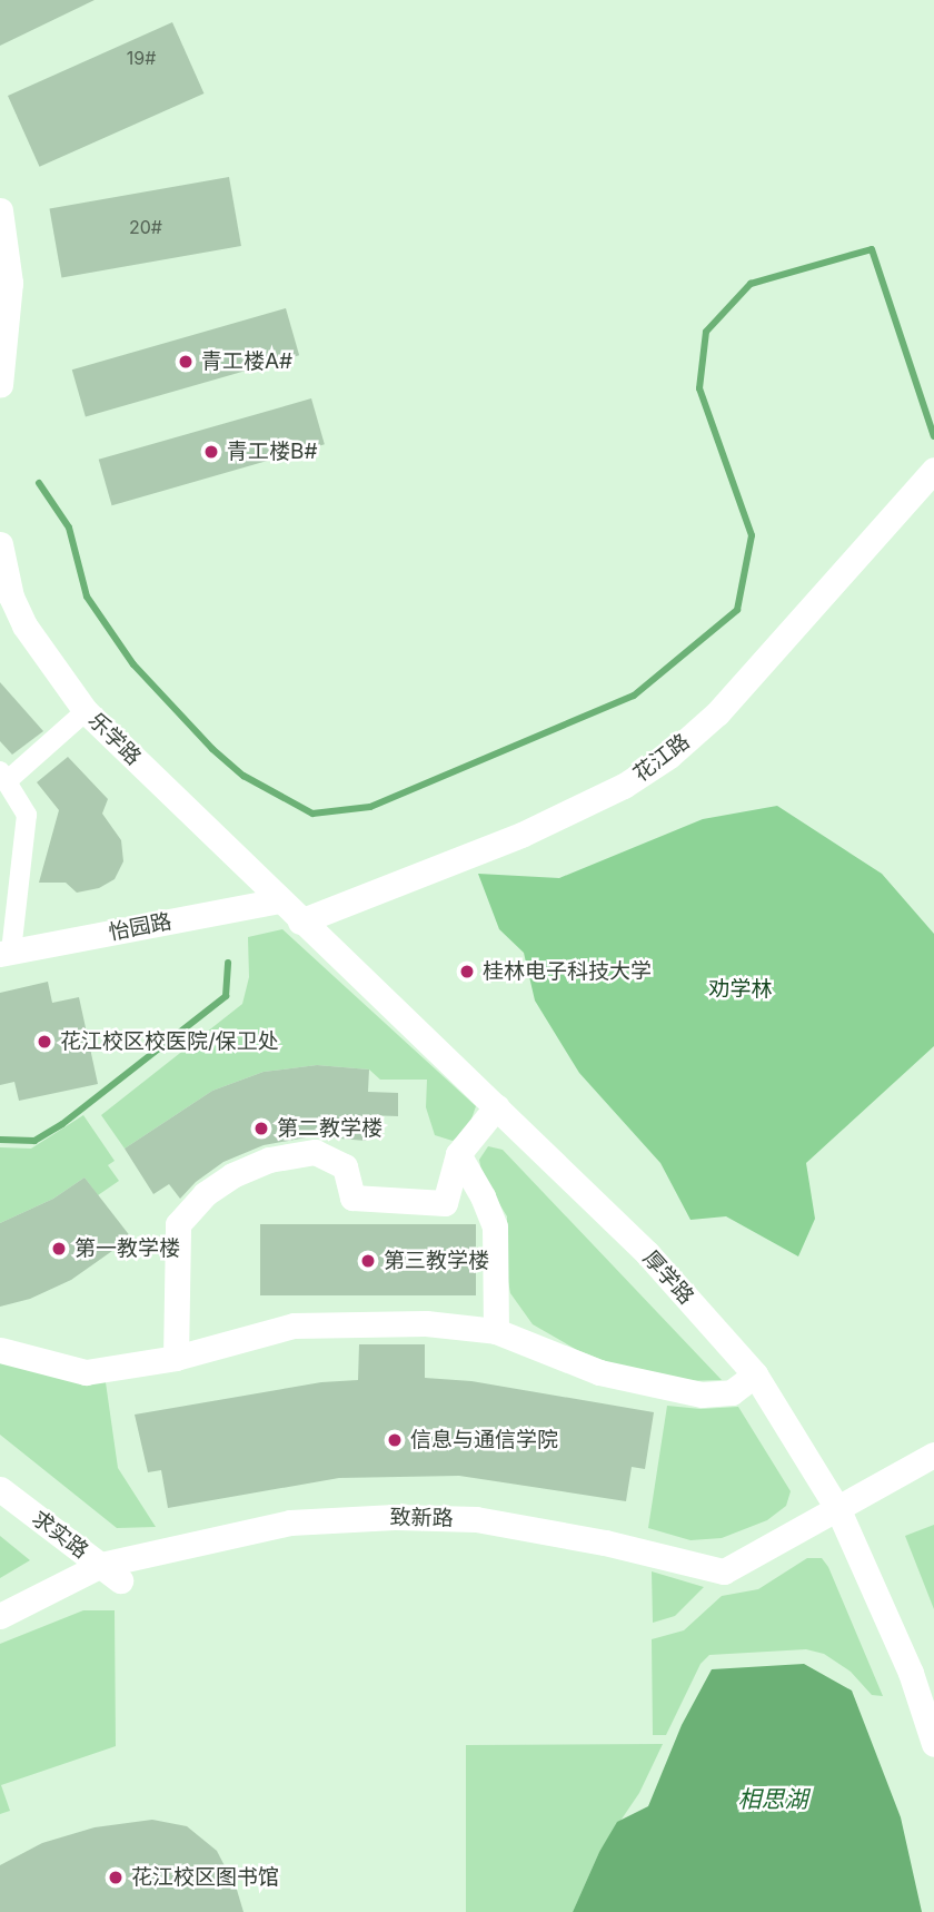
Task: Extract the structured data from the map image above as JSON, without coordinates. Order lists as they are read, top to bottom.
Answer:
{
  "streets": {
    "street": [
      "乐学路",
      "花江路",
      "怡园路",
      "厚学路",
      "致新路",
      "求实路"
    ]
  },
  "crossings": [
    ["乐学路", "怡园路"],
    ["乐学路", "厚学路"],
    ["花江路", "厚学路"],
    ["怡园路", "厚学路"],
    ["厚学路", "致新路"],
    ["致新路", "求实路"]
  ],
  "water": ["相思湖"],
  "parks": ["劝学林"],
  "places": [
    "青工楼A#",
    "青工楼B#",
    "桂林电子科技大学",
    "花江校区校医院/保卫处",
    "第二教学楼",
    "第一教学楼",
    "第三教学楼",
    "信息与通信学院",
    "花江校区图书馆"
  ],
  "house_numbers": ["19#", "20#"]
}
